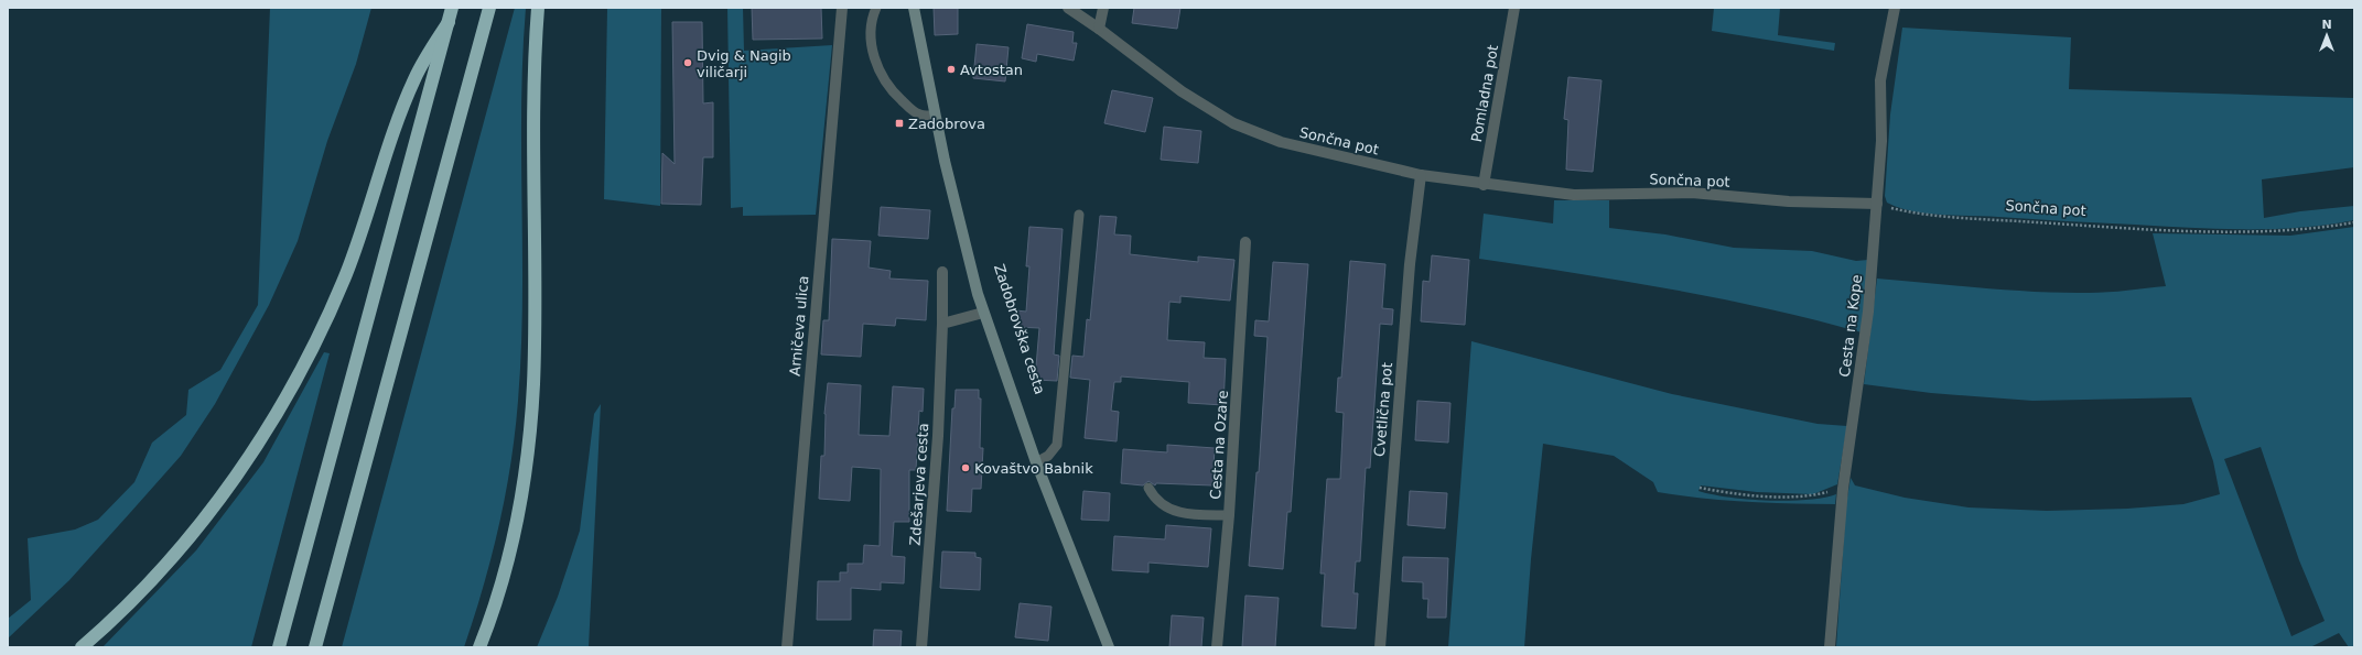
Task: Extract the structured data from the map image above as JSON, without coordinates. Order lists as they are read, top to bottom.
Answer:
{
  "streets": {
    "main road": ["Zadobrovška cesta"],
    "street": [
      "Pomladna pot",
      "Sončna pot",
      "Arničeva ulica",
      "Cesta na Kope",
      "Cvetlična pot",
      "Cesta na Ozare",
      "Zdešarjeva cesta"
    ]
  },
  "crossings": [
    ["Pomladna pot", "Sončna pot"],
    ["Sončna pot", "Cesta na Kope"],
    ["Sončna pot", "Cvetlična pot"]
  ],
  "places": {
    "other": ["Dvig & Nagib viličarji", "Avtostan", "Kovaštvo Babnik"],
    "transit": ["Zadobrova"]
  },
  "north": "top"
}
